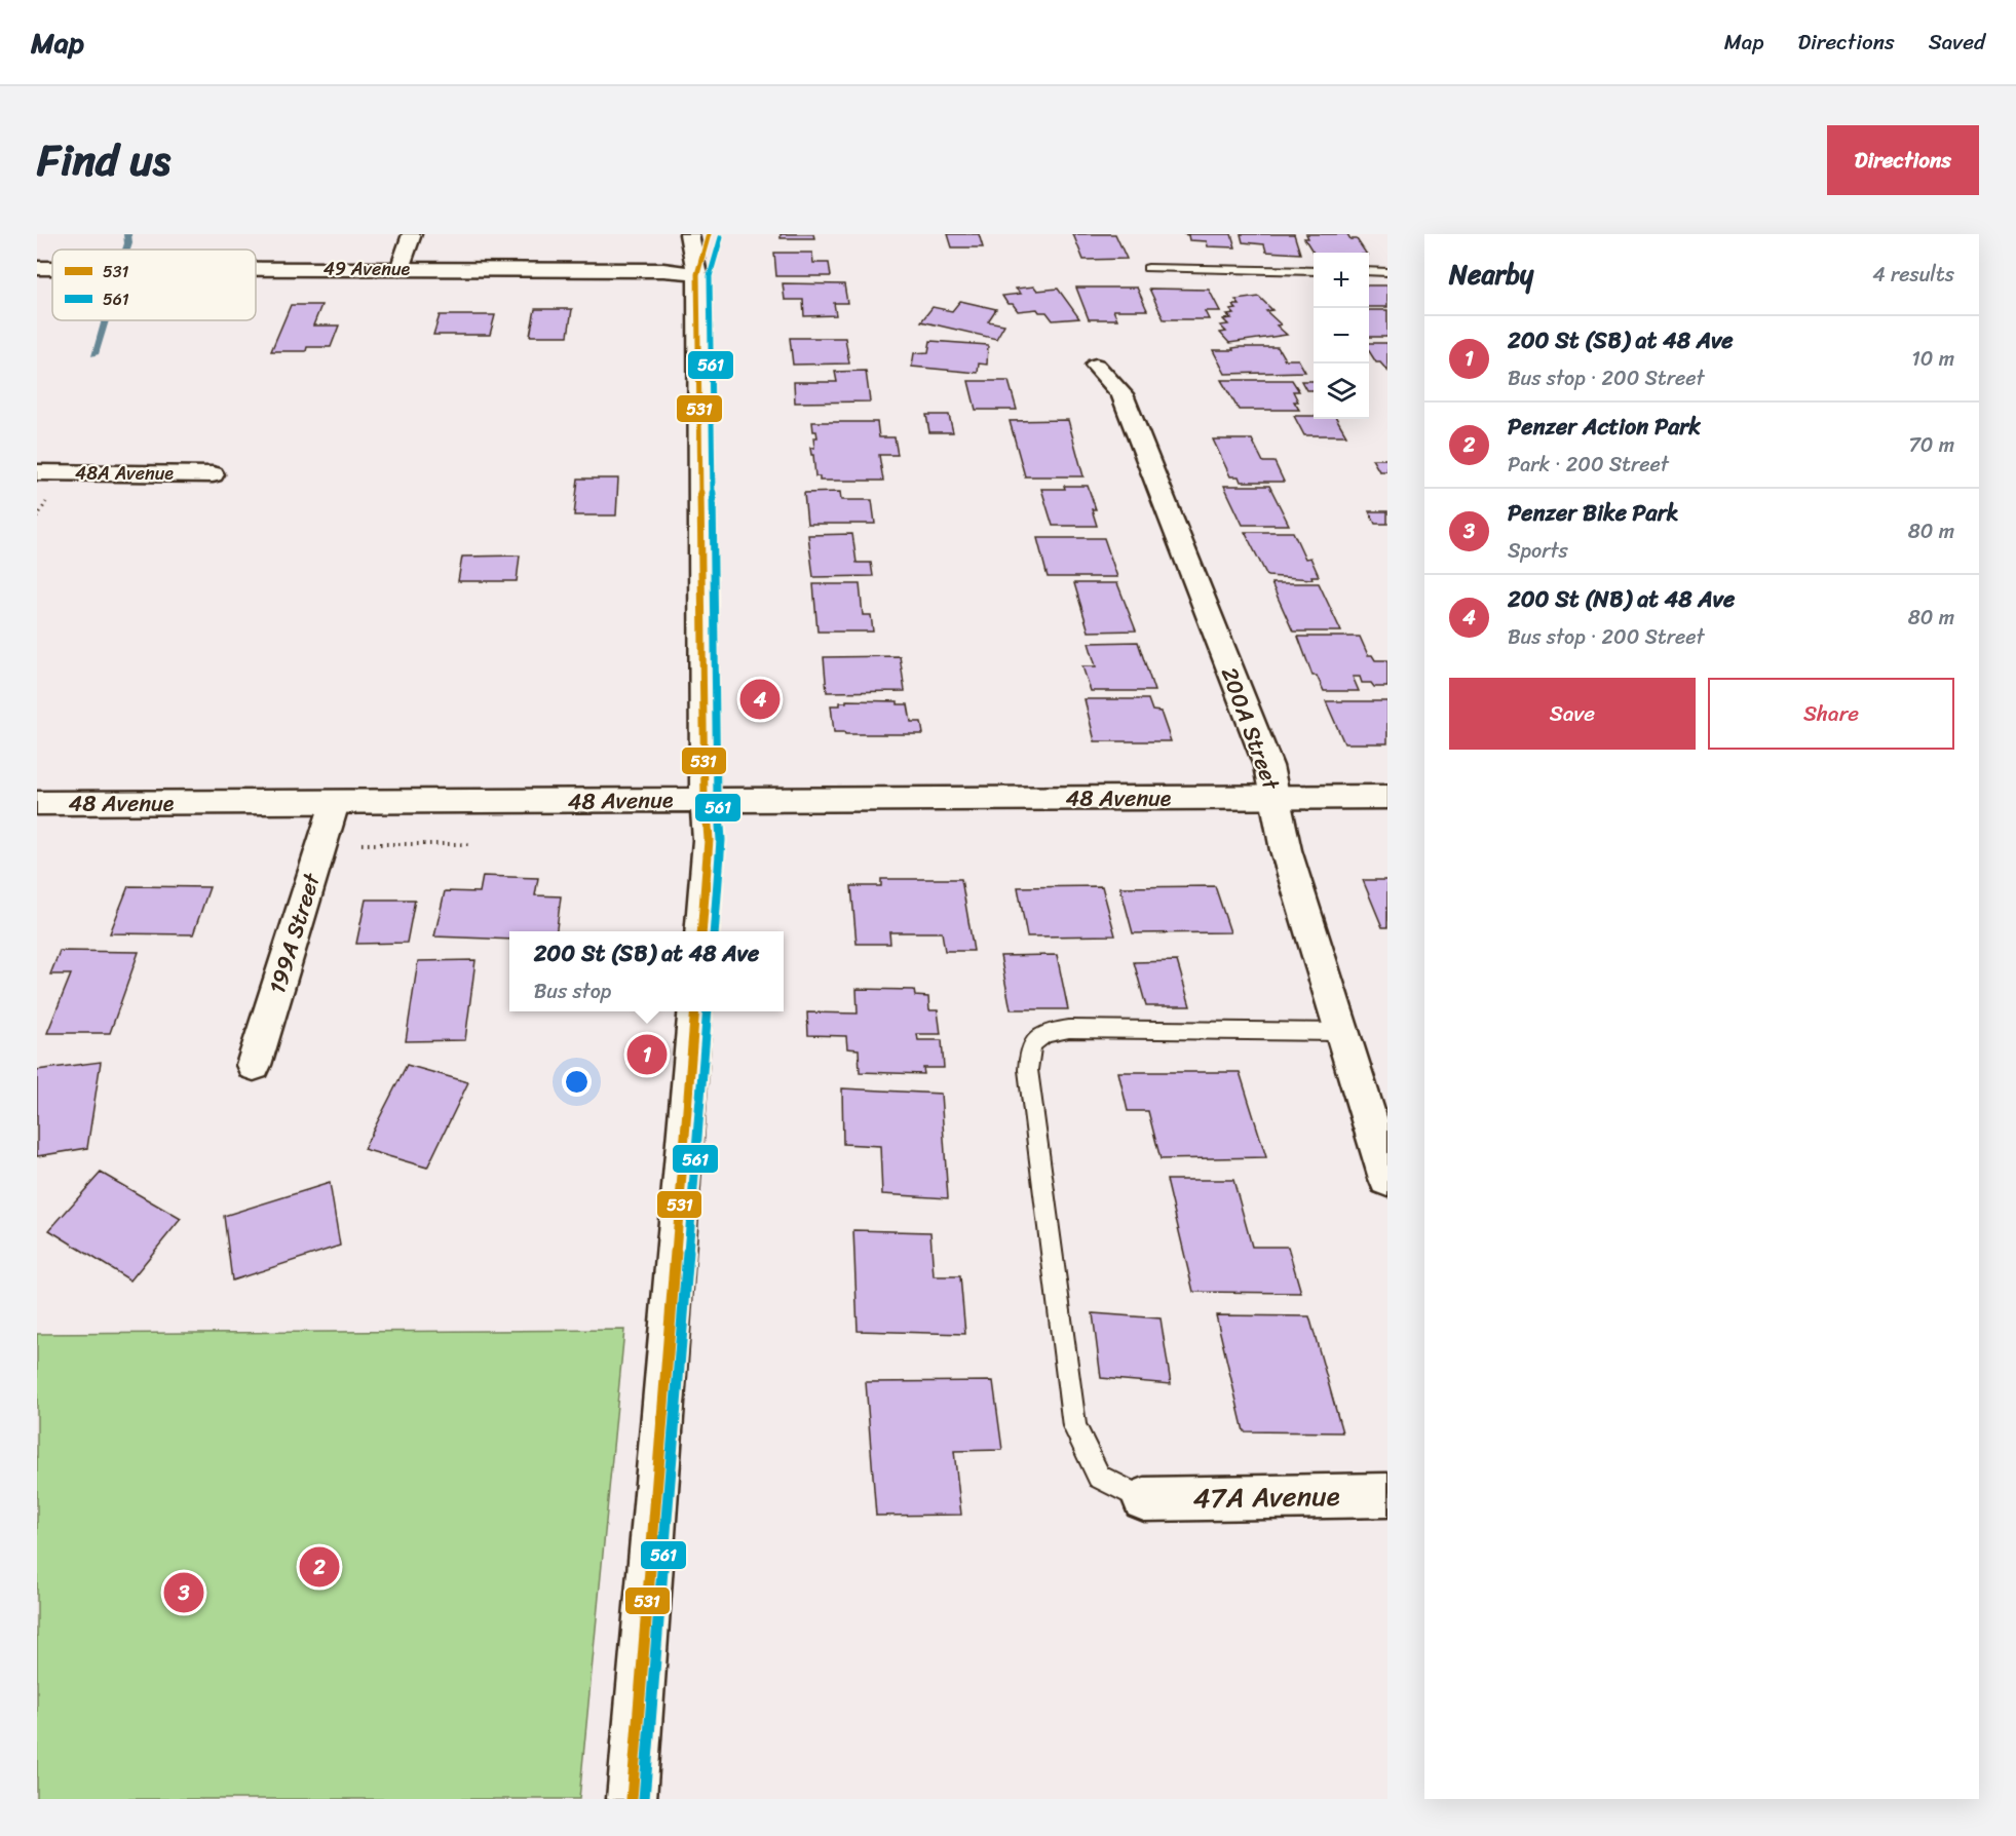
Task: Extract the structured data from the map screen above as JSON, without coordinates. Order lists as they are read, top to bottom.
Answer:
{
  "streets": {
    "street": [
      "49 Avenue",
      "48A Avenue",
      "200A Street",
      "48 Avenue",
      "199A Street",
      "47A Avenue"
    ]
  },
  "crossings": [
    ["200A Street", "48 Avenue"],
    ["48 Avenue", "199A Street"]
  ],
  "lines": ["transit line 531", "transit line 561"],
  "legend": ["531", "561"],
  "page": {
    "header": "Map",
    "nav": ["Map", "Directions", "Saved"],
    "title": "Find us",
    "buttons": [
      "Directions",
      ["Save", "Share"]
    ],
    "heading": ["Nearby", "4 results"],
    "map_buttons": ["+", "−"],
    "list": [
      {
        "mark": "1",
        "name": "200 St (SB) at 48 Ave",
        "note": "Bus stop · 200 Street",
        "value": "10 m"
      },
      {
        "mark": "2",
        "name": "Penzer Action Park",
        "note": "Park · 200 Street",
        "value": "70 m"
      },
      {
        "mark": "3",
        "name": "Penzer Bike Park",
        "note": "Sports",
        "value": "80 m"
      },
      {
        "mark": "4",
        "name": "200 St (NB) at 48 Ave",
        "note": "Bus stop · 200 Street",
        "value": "80 m"
      }
    ],
    "pins": [
      "4",
      "1",
      "2",
      "3"
    ],
    "popup": ["200 St (SB) at 48 Ave", "Bus stop"]
  }
}
